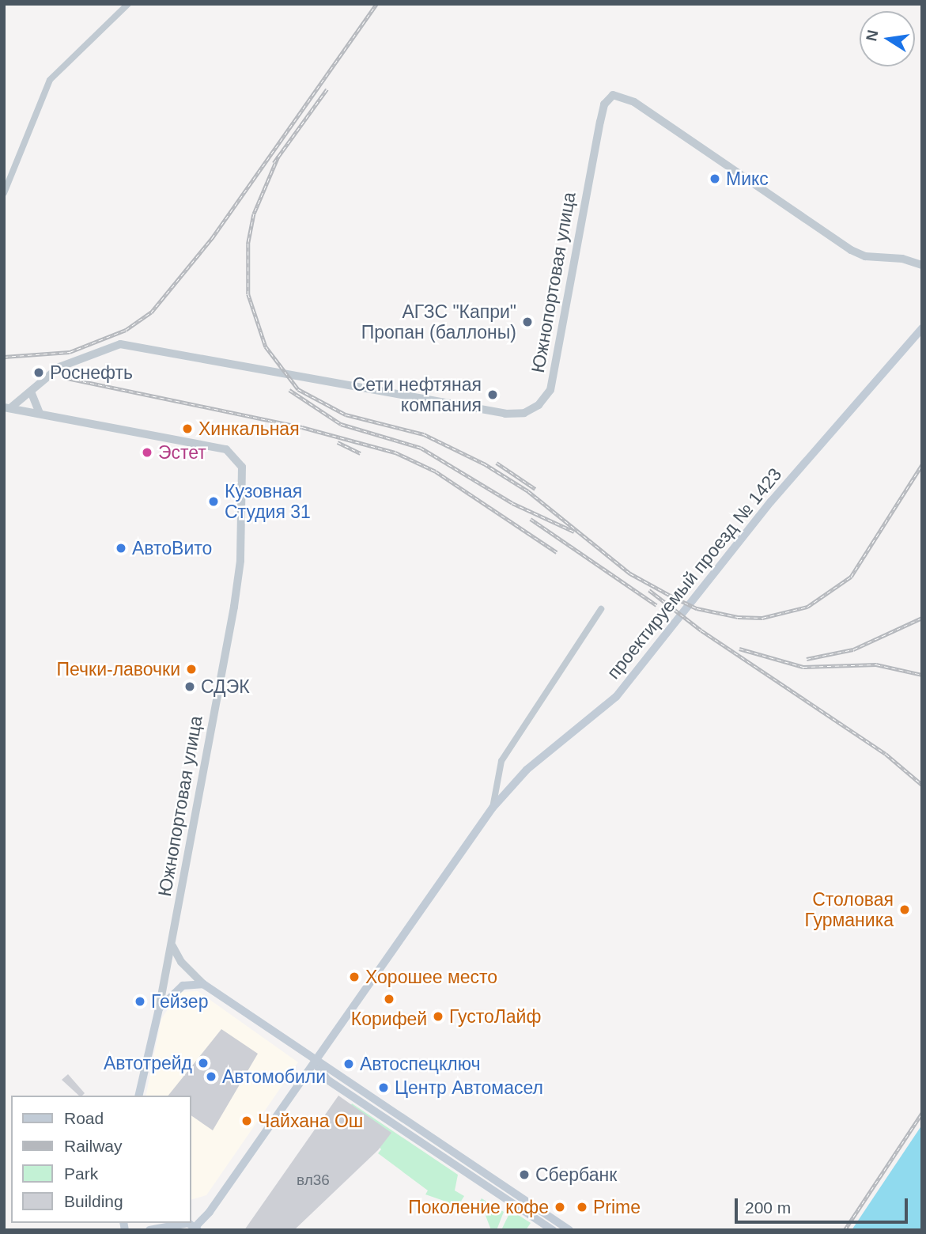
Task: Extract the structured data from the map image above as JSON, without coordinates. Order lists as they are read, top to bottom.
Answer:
{
  "streets": {
    "main road": ["Южнопортовая улица", "проектируемый проезд № 1423"]
  },
  "places": [
    "Микс",
    "АГЗС \"Капри\" Пропан (баллоны)",
    "Роснефть",
    "Сети нефтяная компания",
    "Хинкальная",
    "Эстет",
    "Кузовная Студия 31",
    "АвтоВито",
    "Печки-лавочки",
    "СДЭК",
    "Столовая Гурманика",
    "Хорошее место",
    "Корифей",
    "Гейзер",
    "ГустоЛайф",
    "Автотрейд",
    "Автоспецключ",
    "Автомобили",
    "Центр Автомасел",
    "Чайхана Ош",
    "Сбербанк",
    "Поколение кофе",
    "Prime"
  ],
  "house_numbers": ["вл36"],
  "legend": [
    "Road",
    "Railway",
    "Park",
    "Building"
  ],
  "scale_bar": "200 m",
  "north": "left"
}
